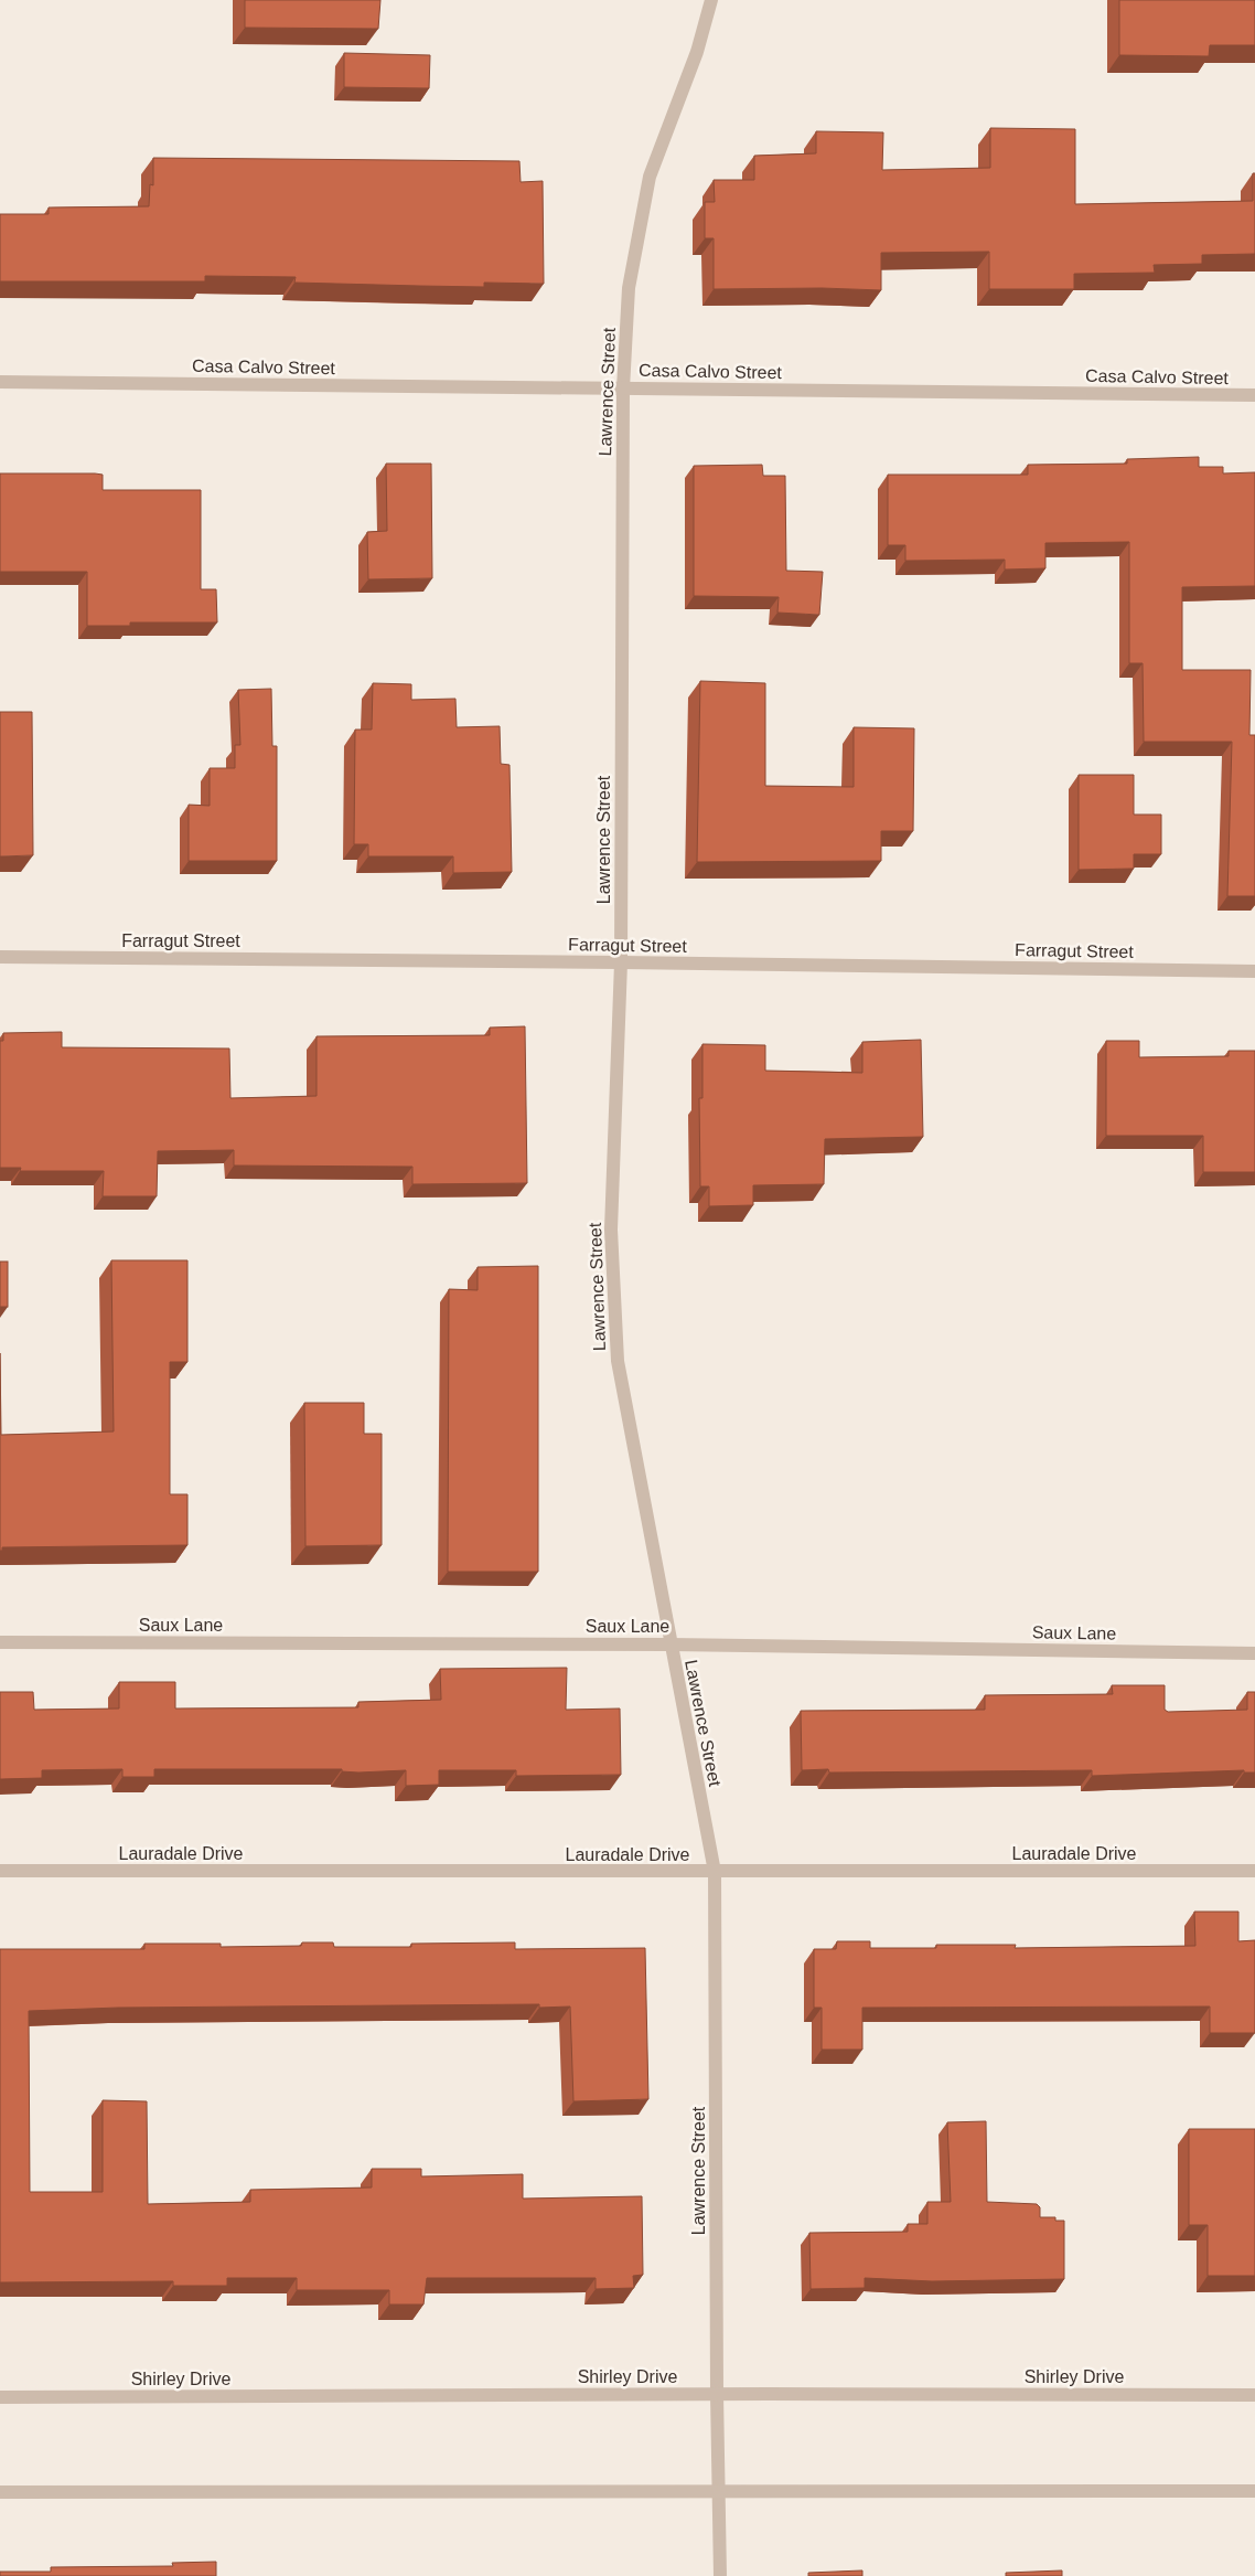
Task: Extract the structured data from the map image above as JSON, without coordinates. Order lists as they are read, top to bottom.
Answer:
{
  "streets": {
    "street": [
      "Casa Calvo Street",
      "Lawrence Street",
      "Farragut Street",
      "Saux Lane",
      "Lauradale Drive",
      "Shirley Drive"
    ]
  },
  "crossings": [
    ["Casa Calvo Street", "Lawrence Street"],
    ["Lawrence Street", "Farragut Street"],
    ["Lawrence Street", "Saux Lane"],
    ["Lawrence Street", "Lauradale Drive"],
    ["Lawrence Street", "Shirley Drive"]
  ]
}
